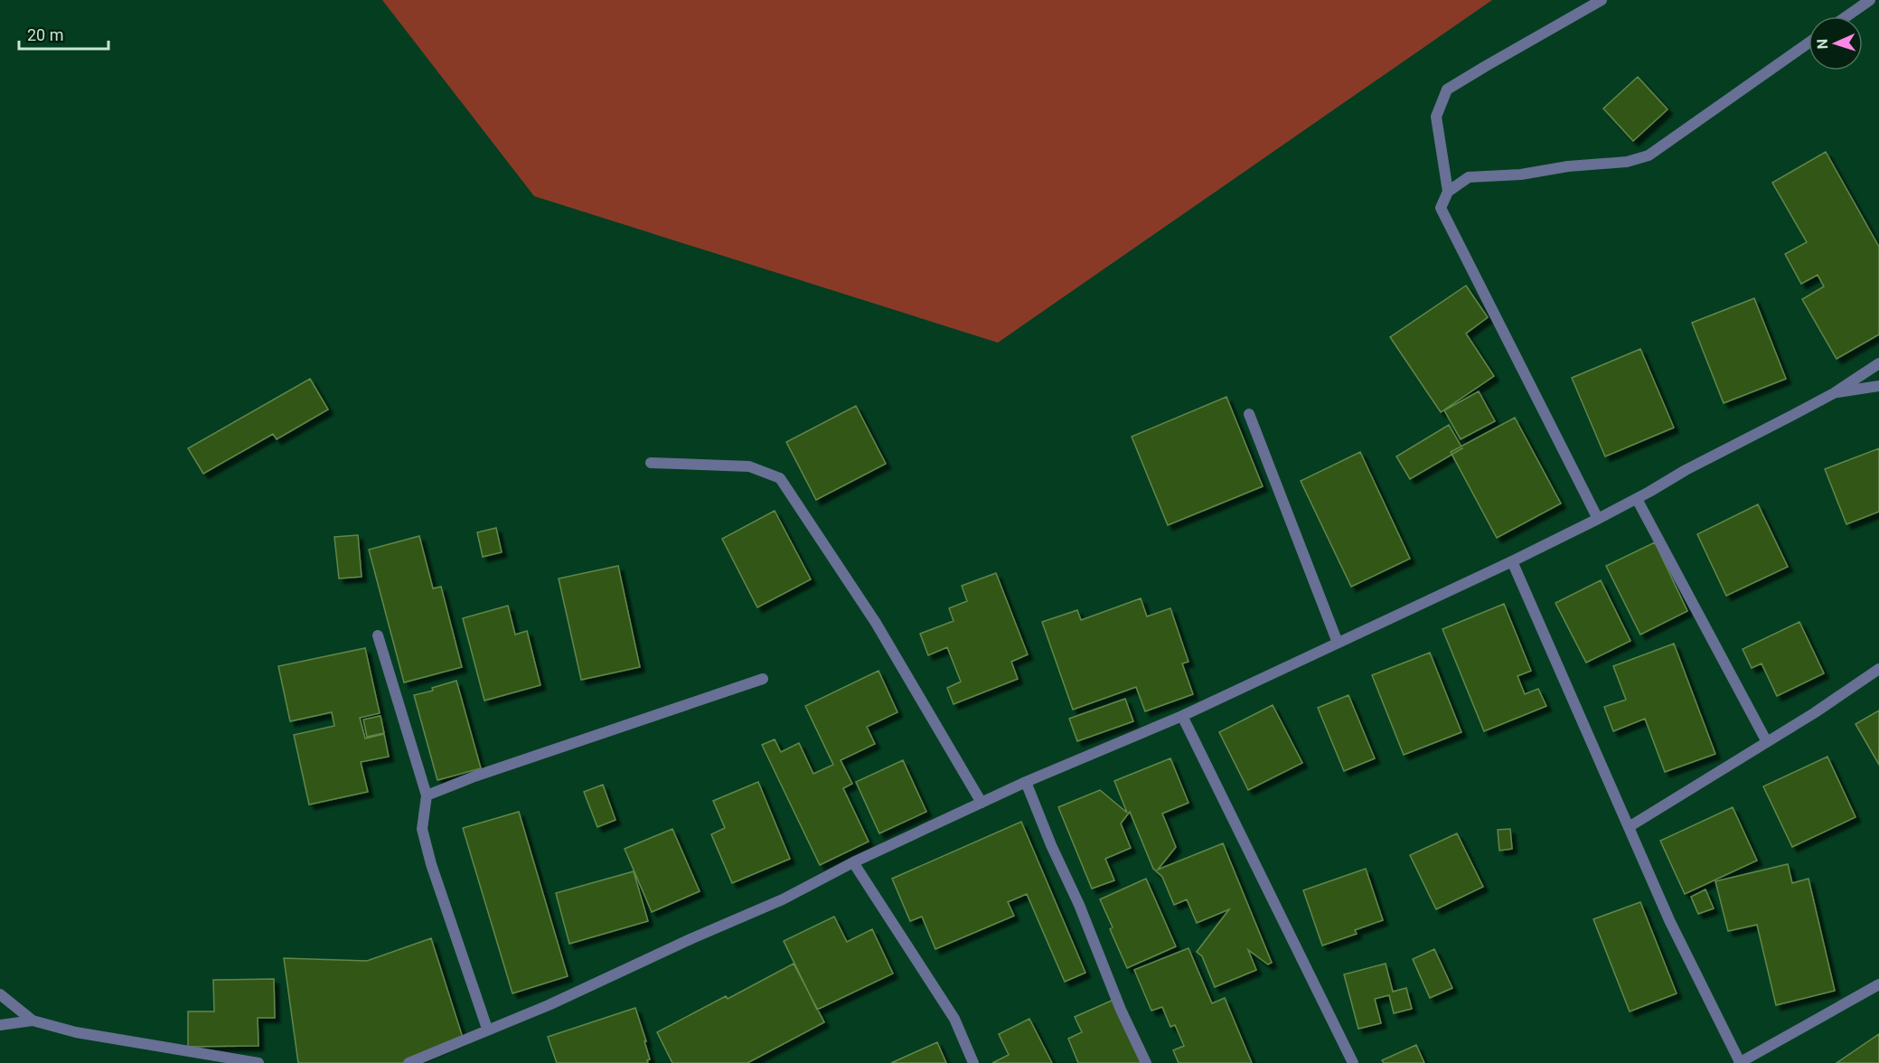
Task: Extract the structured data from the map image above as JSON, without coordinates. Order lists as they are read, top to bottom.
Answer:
{
  "scale_bar": "20 m",
  "north": "left"
}
